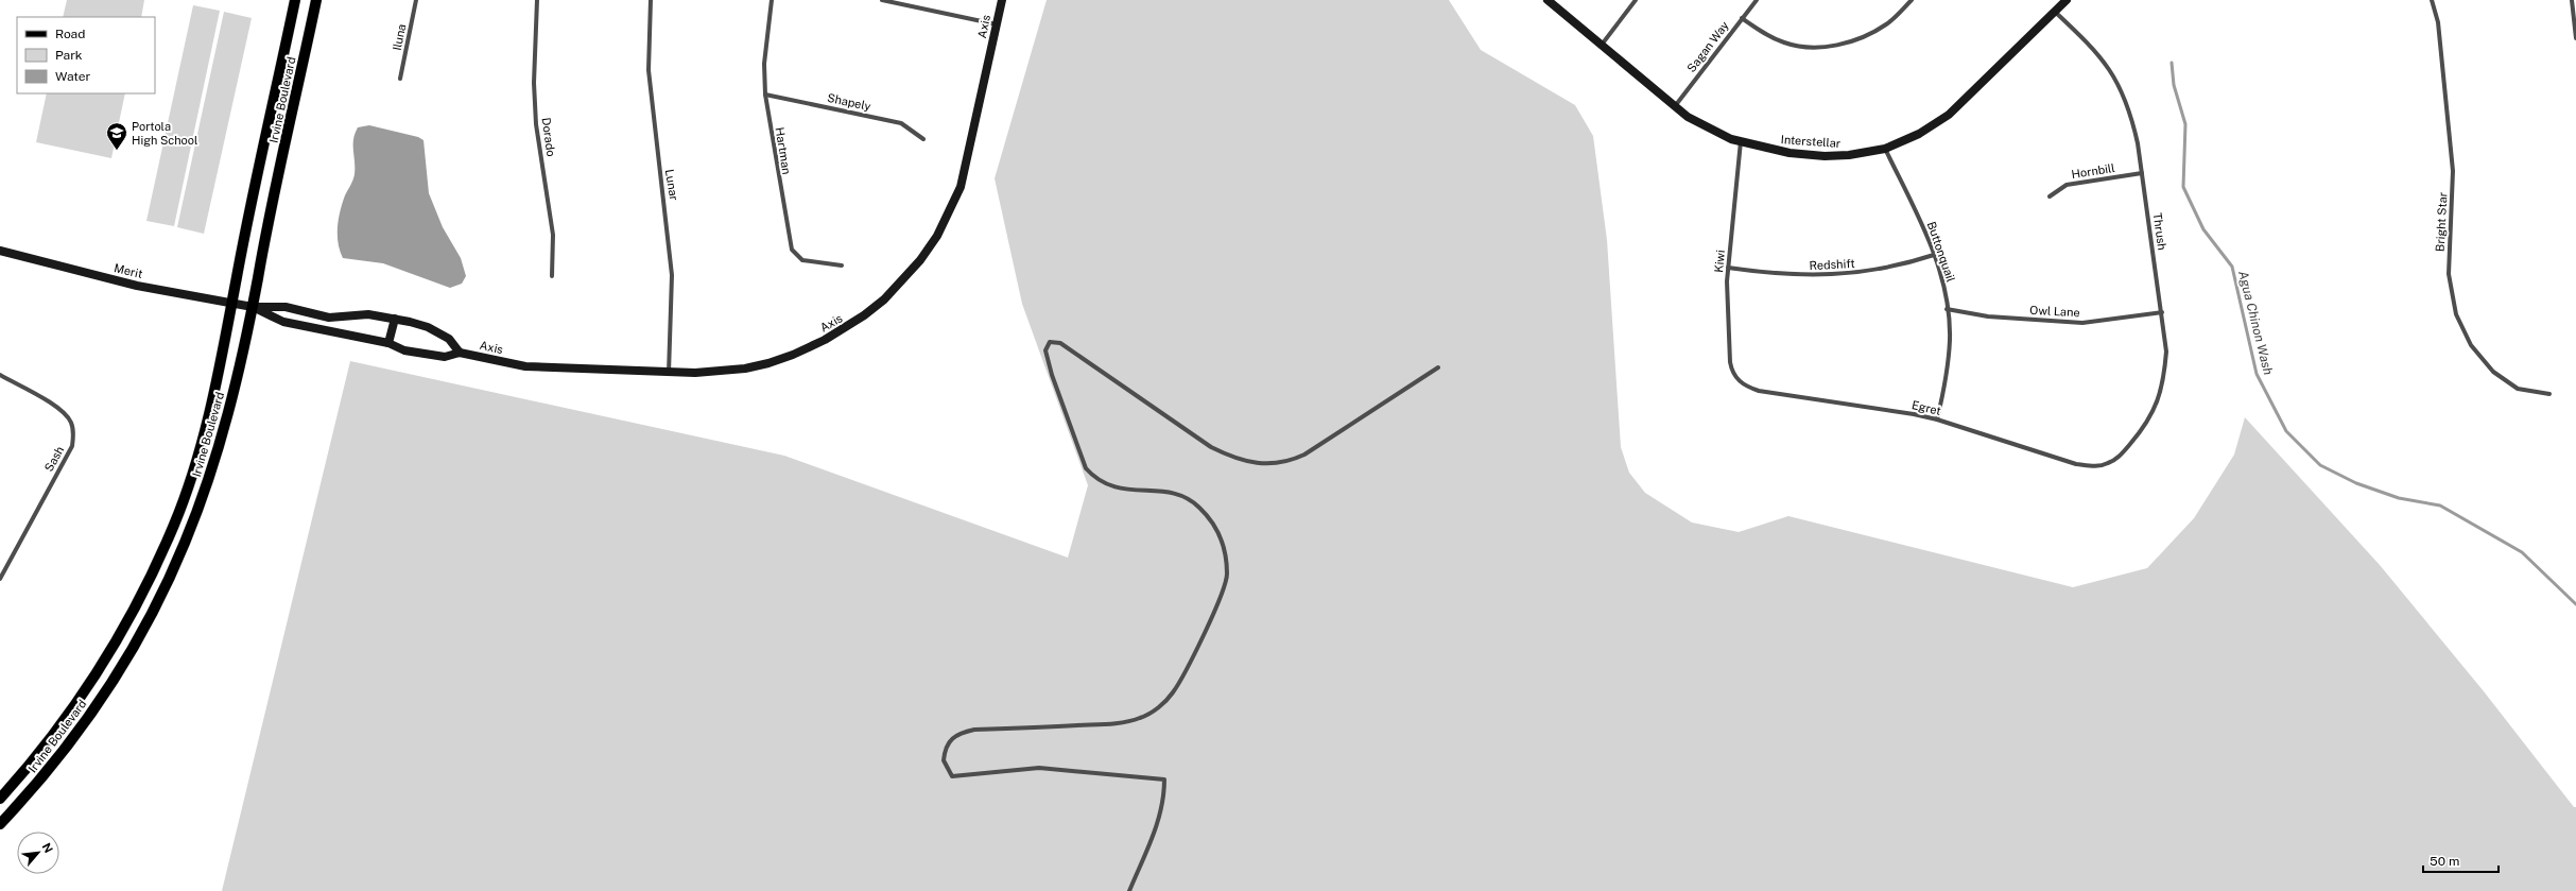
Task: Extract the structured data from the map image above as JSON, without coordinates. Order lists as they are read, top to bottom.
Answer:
{
  "streets": {
    "main road": ["Irvine Boulevard"],
    "street": [
      "Axis",
      "Iluna",
      "Sagan Way",
      "Shapely",
      "Dorado",
      "Interstellar",
      "Hartman",
      "Hornbill",
      "Lunar",
      "Bright Star",
      "Thrush",
      "Buttonquail",
      "Kiwi",
      "Redshift",
      "Merit",
      "Owl Lane",
      "Egret",
      "Sash"
    ]
  },
  "crossings": [
    ["Axis", "Irvine Boulevard"],
    ["Axis", "Lunar"],
    ["Axis", "Merit"],
    ["Sagan Way", "Interstellar"],
    ["Irvine Boulevard", "Merit"],
    ["Shapely", "Hartman"],
    ["Interstellar", "Thrush"],
    ["Interstellar", "Buttonquail"],
    ["Interstellar", "Kiwi"],
    ["Hornbill", "Thrush"],
    ["Thrush", "Owl Lane"],
    ["Thrush", "Egret"],
    ["Buttonquail", "Redshift"],
    ["Buttonquail", "Owl Lane"],
    ["Buttonquail", "Egret"],
    ["Kiwi", "Redshift"],
    ["Kiwi", "Egret"]
  ],
  "water": ["Agua Chinon Wash"],
  "places": {
    "school or university": ["Portola High School"]
  },
  "legend": ["Road", "Park", "Water"],
  "scale_bar": "50 m",
  "north": "top right"
}
